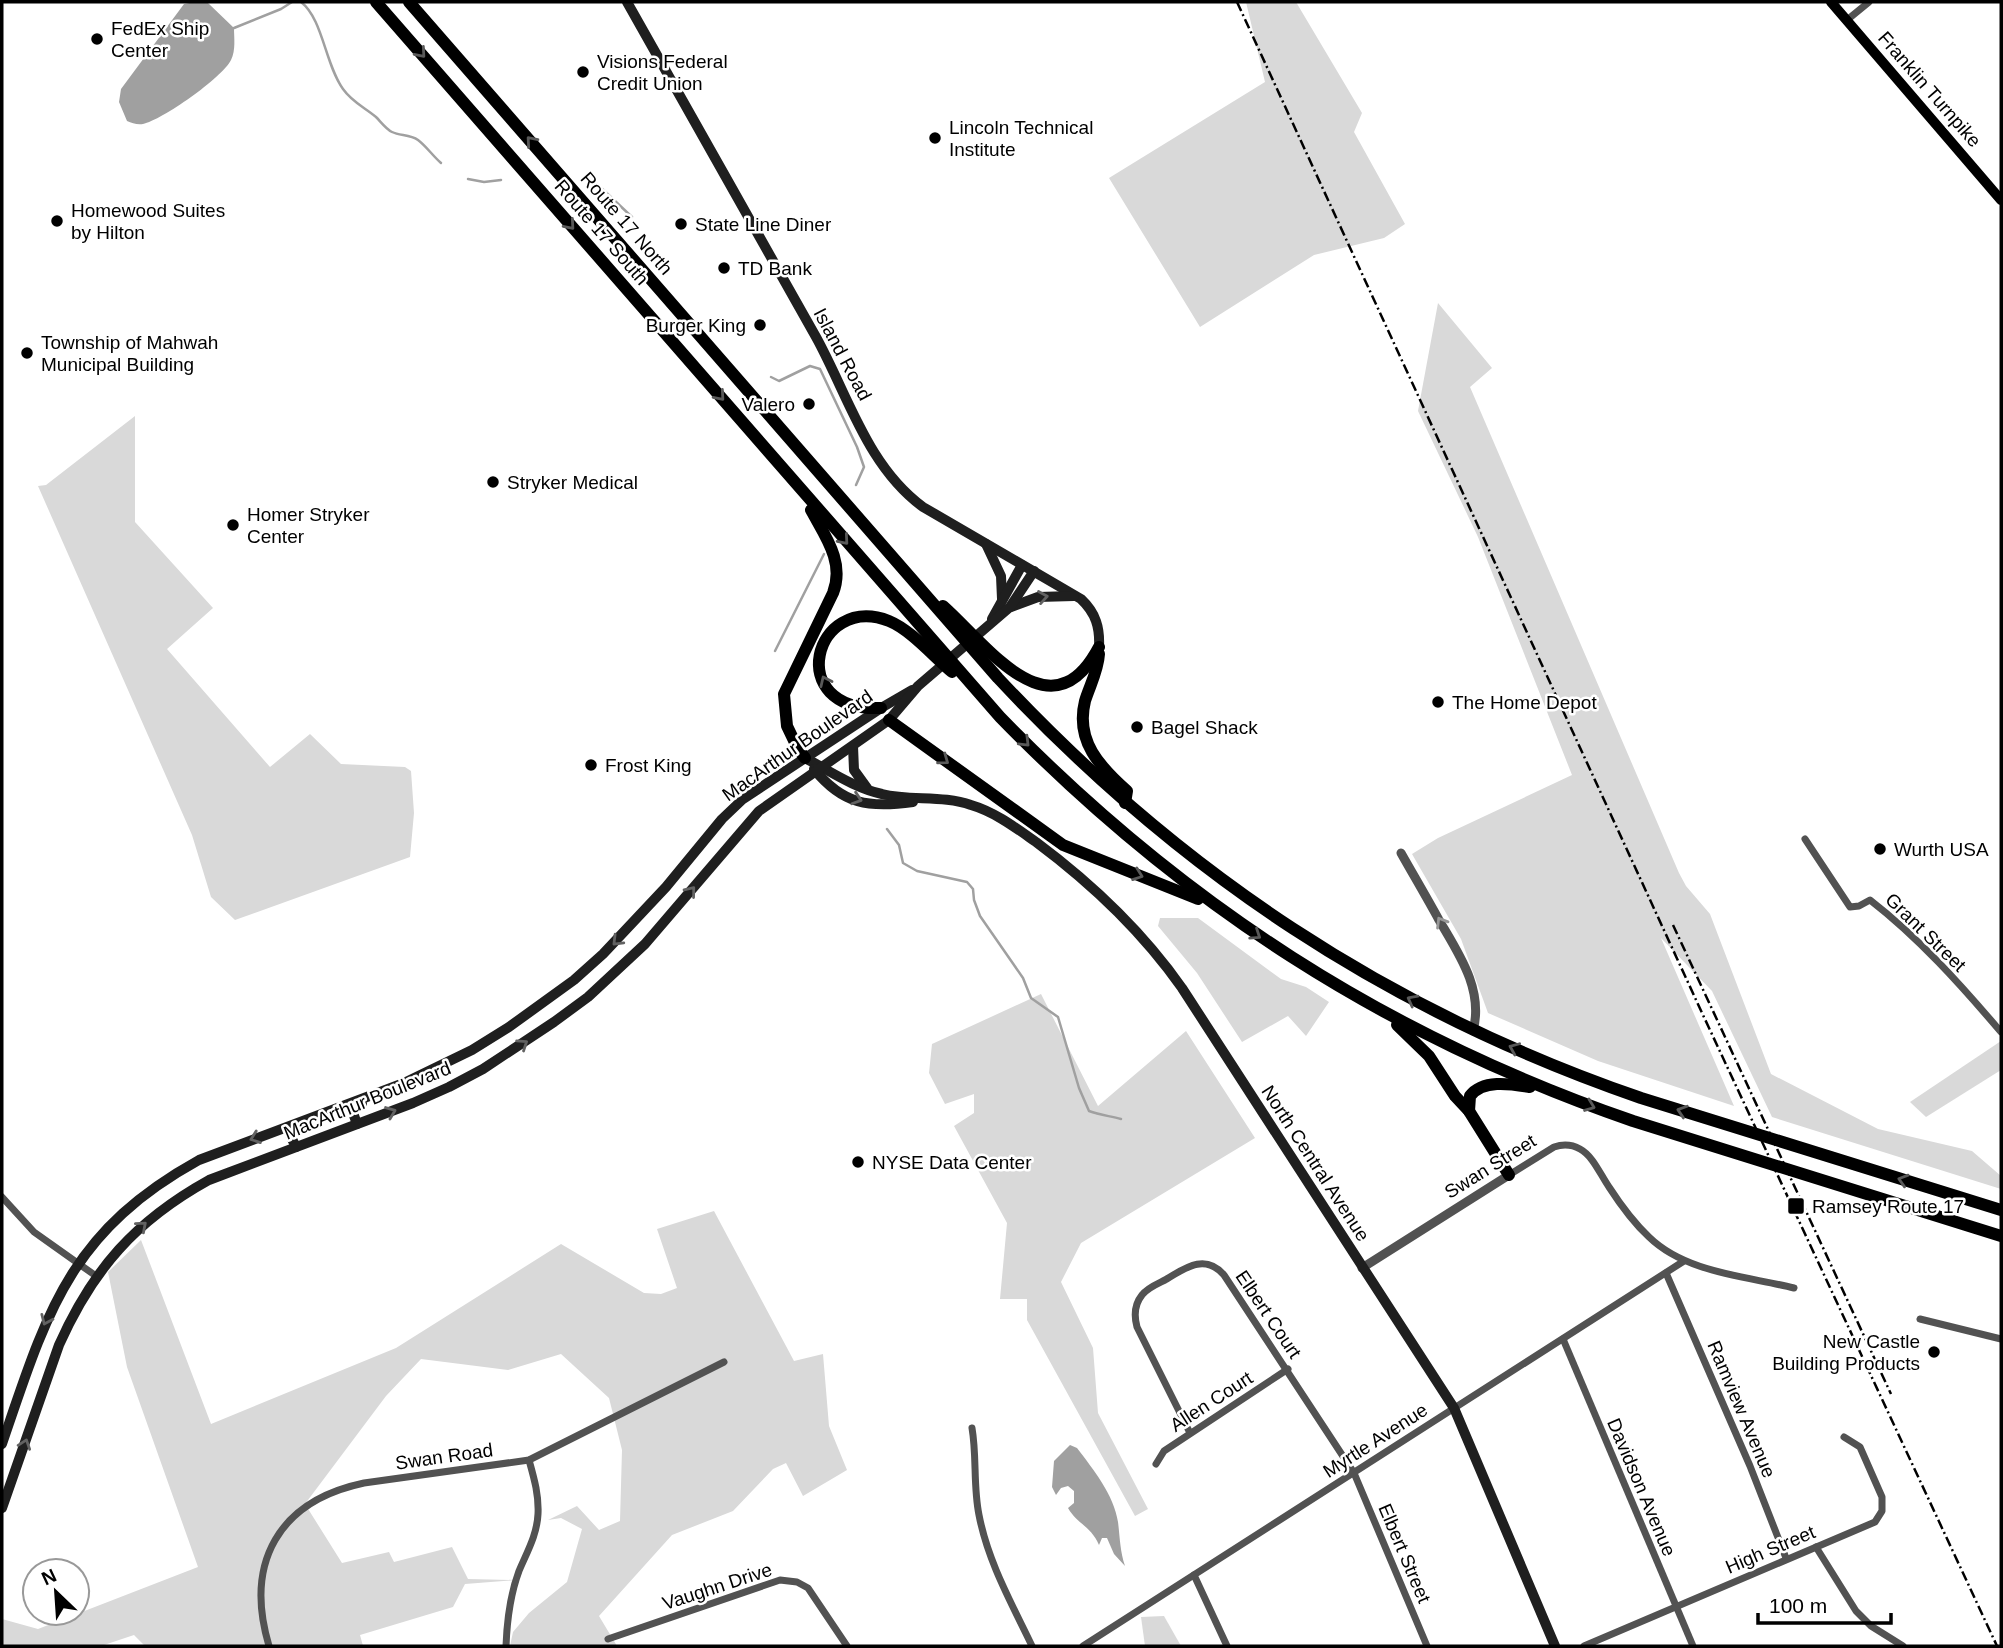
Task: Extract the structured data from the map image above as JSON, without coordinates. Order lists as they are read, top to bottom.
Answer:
{
  "streets": {
    "highway": ["Route 17 North", "Route 17 South"],
    "main road": [
      "Franklin Turnpike",
      "Island Road",
      "MacArthur Boulevard",
      "North Central Avenue"
    ],
    "street": [
      "Grant Street",
      "Swan Street",
      "Elbert Court",
      "Allen Court",
      "Ramview Avenue",
      "Myrtle Avenue",
      "Swan Road",
      "Davidson Avenue",
      "High Street",
      "Elbert Street",
      "Vaughn Drive"
    ]
  },
  "crossings": [
    ["Island Road", "MacArthur Boulevard"],
    ["MacArthur Boulevard", "North Central Avenue"],
    ["North Central Avenue", "Swan Street"],
    ["North Central Avenue", "Myrtle Avenue"],
    ["Swan Street", "Myrtle Avenue"],
    ["Elbert Court", "Allen Court"],
    ["Elbert Court", "Myrtle Avenue"],
    ["Elbert Court", "Elbert Street"],
    ["Ramview Avenue", "Myrtle Avenue"],
    ["Ramview Avenue", "High Street"],
    ["Myrtle Avenue", "Davidson Avenue"],
    ["Myrtle Avenue", "Elbert Street"],
    ["Davidson Avenue", "High Street"]
  ],
  "one_way": ["Route 17 North", "Route 17 South"],
  "places": {
    "other": [
      "FedEx Ship Center",
      "Visions Federal Credit Union",
      "Lincoln Technical Institute",
      "Homewood Suites by Hilton",
      "State Line Diner",
      "TD Bank",
      "Burger King",
      "Township of Mahwah Municipal Building",
      "Valero",
      "Stryker Medical",
      "Homer Stryker Center",
      "The Home Depot",
      "Bagel Shack",
      "Frost King",
      "Wurth USA",
      "NYSE Data Center",
      "New Castle Building Products"
    ],
    "transit": ["Ramsey Route 17"]
  },
  "scale_bar": "100 m",
  "north": "top left"
}
